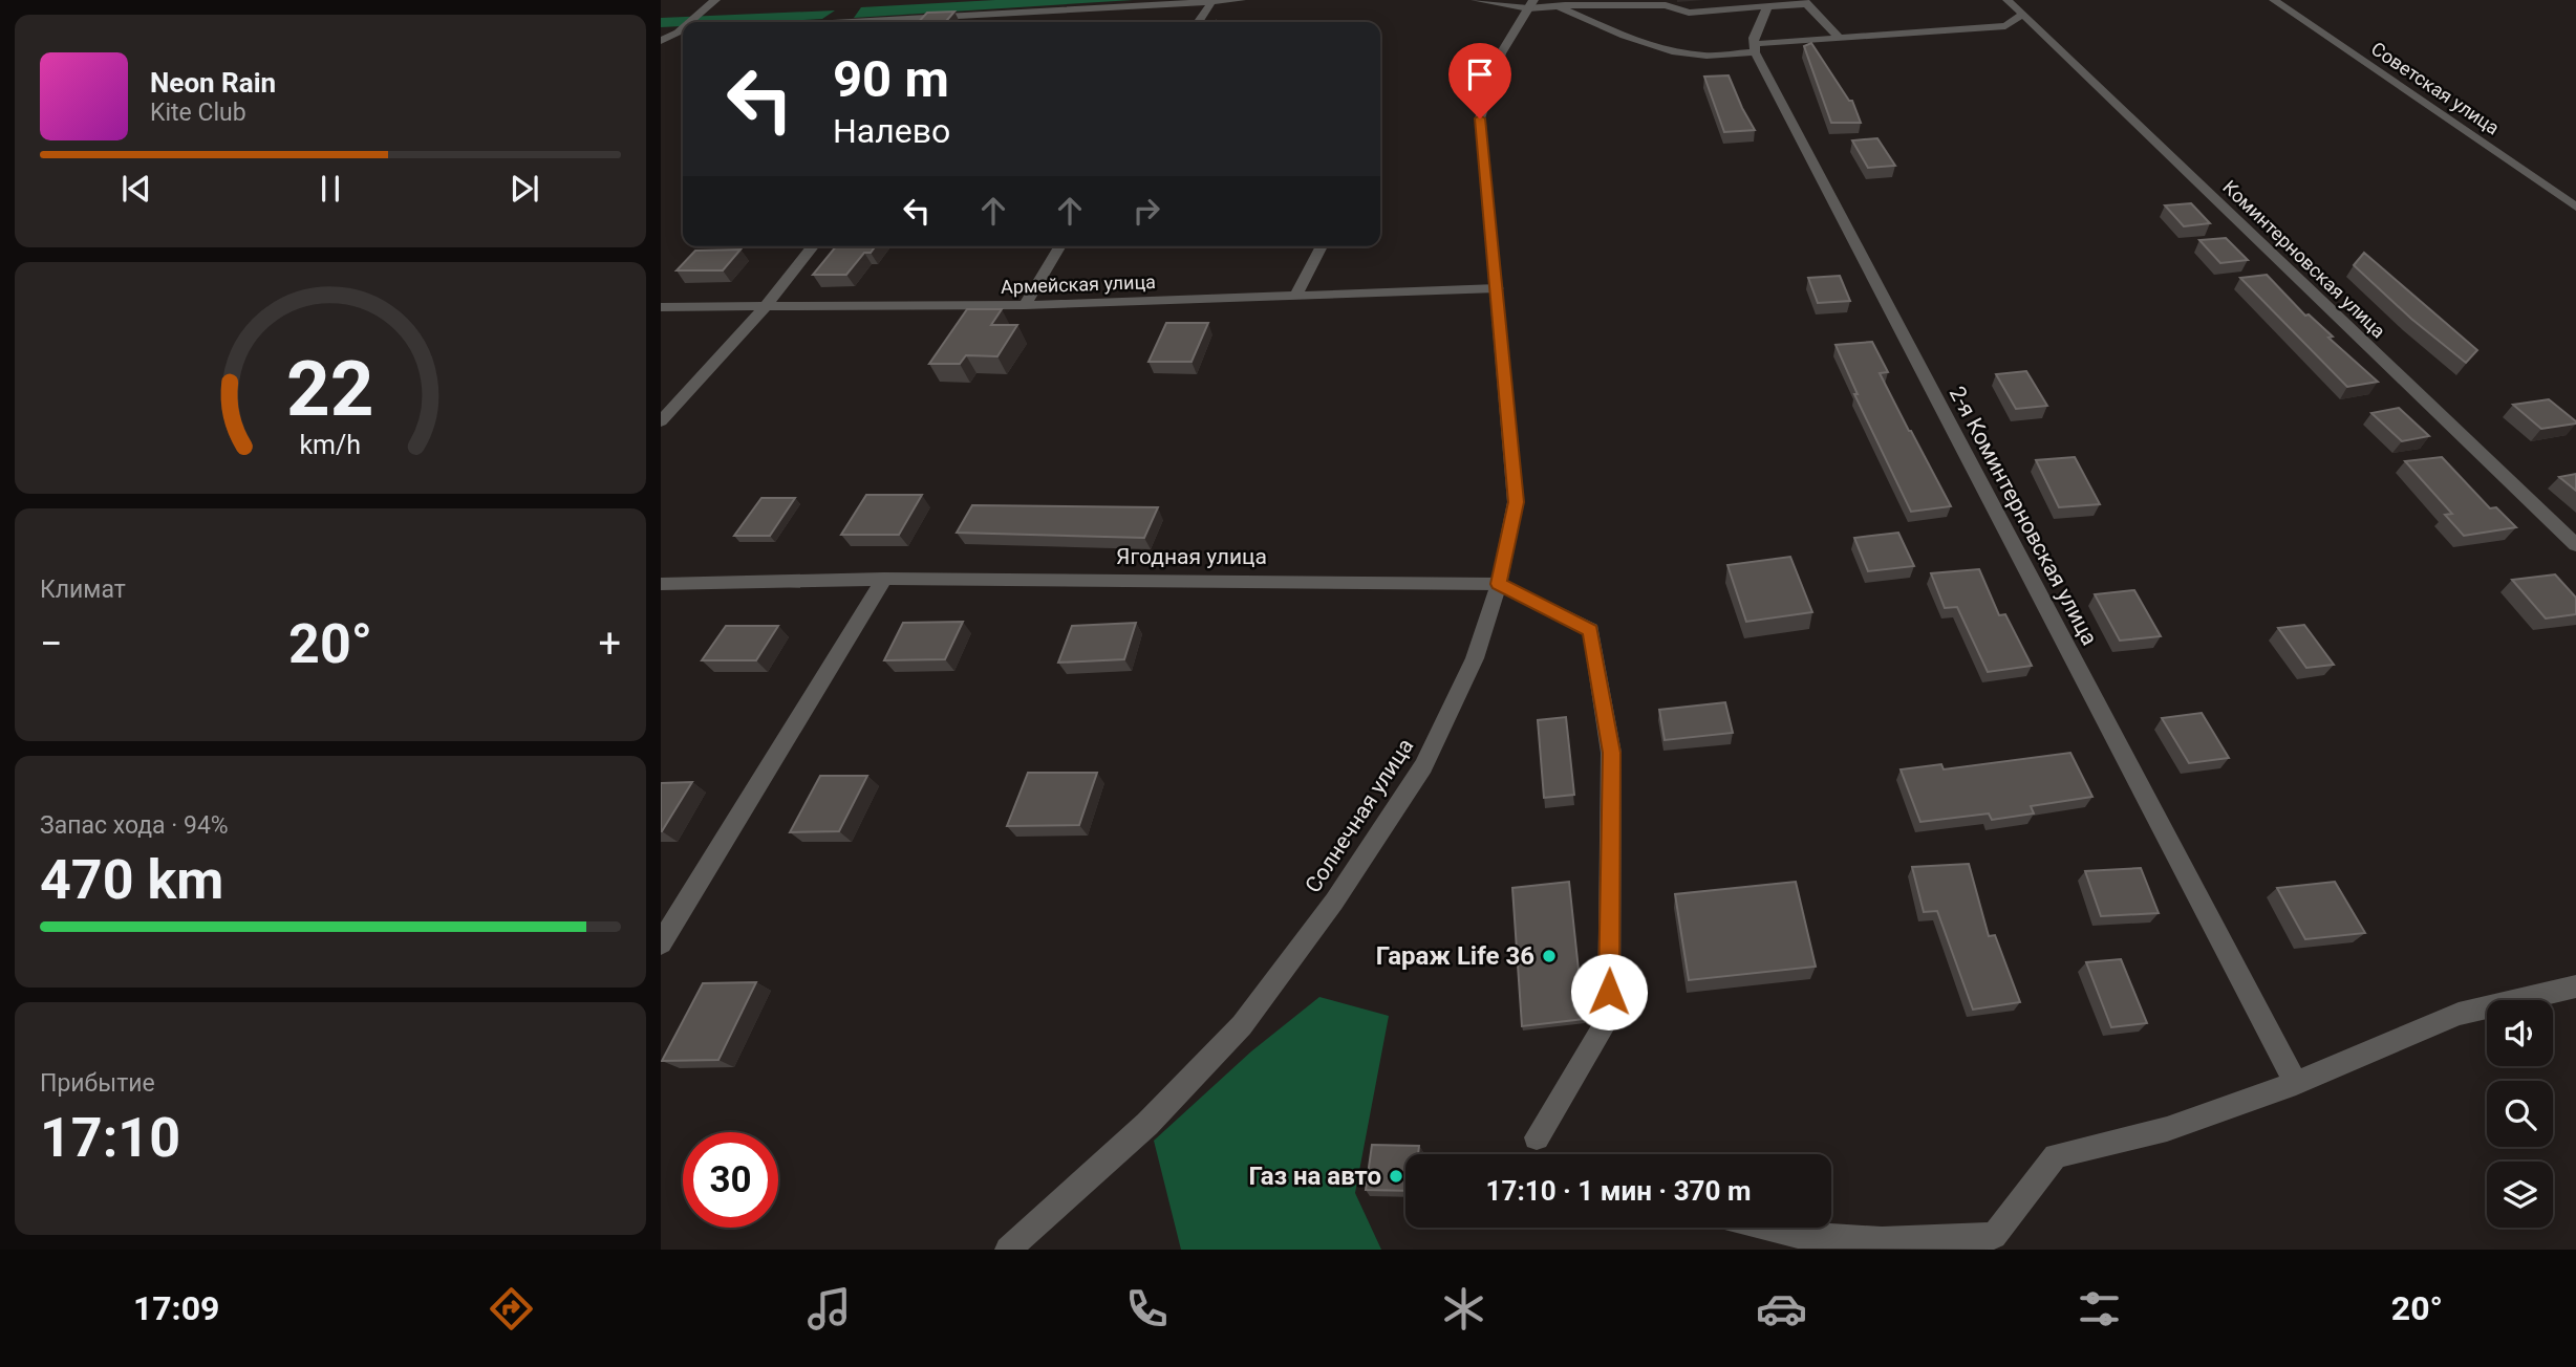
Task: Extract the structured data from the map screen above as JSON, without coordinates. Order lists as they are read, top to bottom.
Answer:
{
  "streets": {
    "street": [
      "Советская улица",
      "Коминтерновская улица",
      "Армейская улица",
      "2-я Коминтерновская улица",
      "Ягодная улица",
      "Солнечная улица"
    ]
  },
  "crossings": [
    ["Армейская улица", "Солнечная улица"],
    ["Ягодная улица", "Солнечная улица"]
  ],
  "places": ["Гараж Life 36", "Газ на авто"],
  "page": {
    "turn": ["90 m", "Налево"],
    "song": ["Neon Rain", "Kite Club"],
    "tile": [
      "Климат",
      ["Запас хода · 94%", "470 km"],
      ["Прибытие", "17:10"]
    ],
    "heat": ["−", "20°", "+"],
    "limit": "30",
    "trip": "17:10 · 1 мин · 370 m",
    "tabs": ["17:09", "20°"],
    "gauge": ["22", "km/h"]
  }
}
